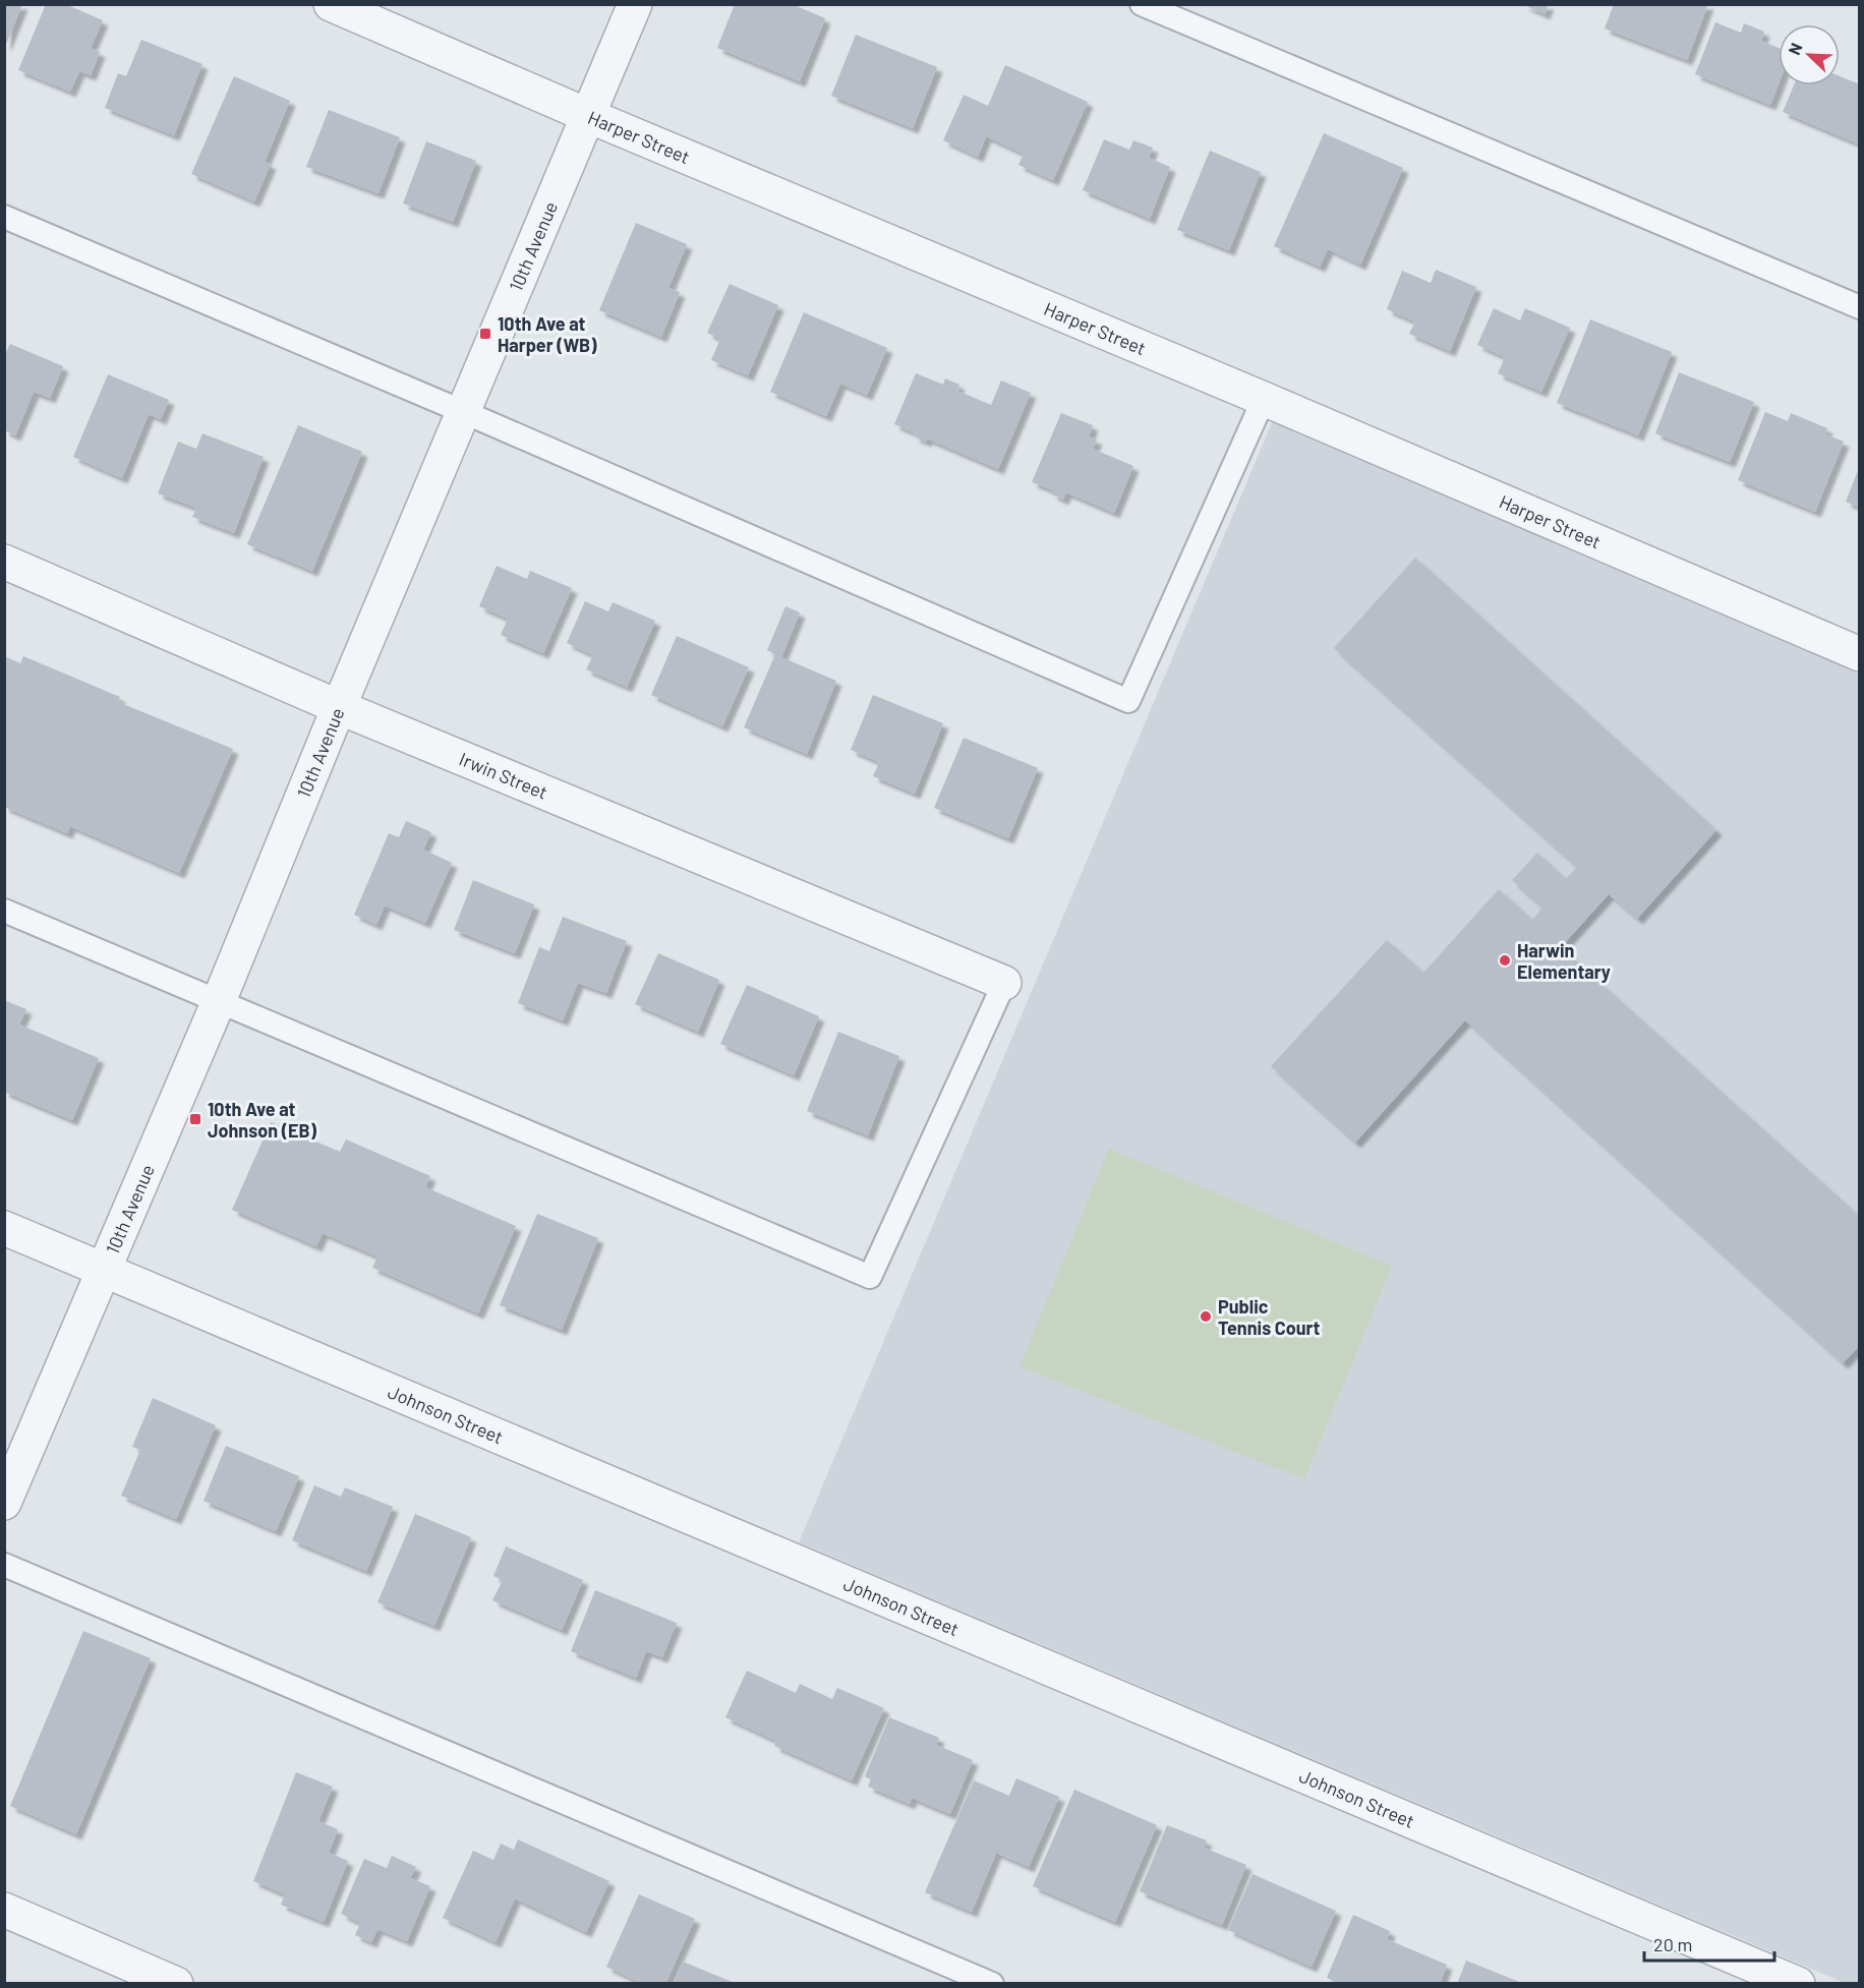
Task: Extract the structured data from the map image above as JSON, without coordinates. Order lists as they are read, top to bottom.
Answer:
{
  "streets": {
    "street": [
      "Harper Street",
      "10th Avenue",
      "Irwin Street",
      "Johnson Street"
    ]
  },
  "crossings": [
    ["Harper Street", "10th Avenue"],
    ["10th Avenue", "Irwin Street"],
    ["10th Avenue", "Johnson Street"]
  ],
  "places": {
    "transit": ["10th Ave at Harper (WB)", "10th Ave at Johnson (EB)"],
    "other": ["Harwin Elementary", "Public Tennis Court"]
  },
  "scale_bar": "20 m",
  "north": "top left"
}
